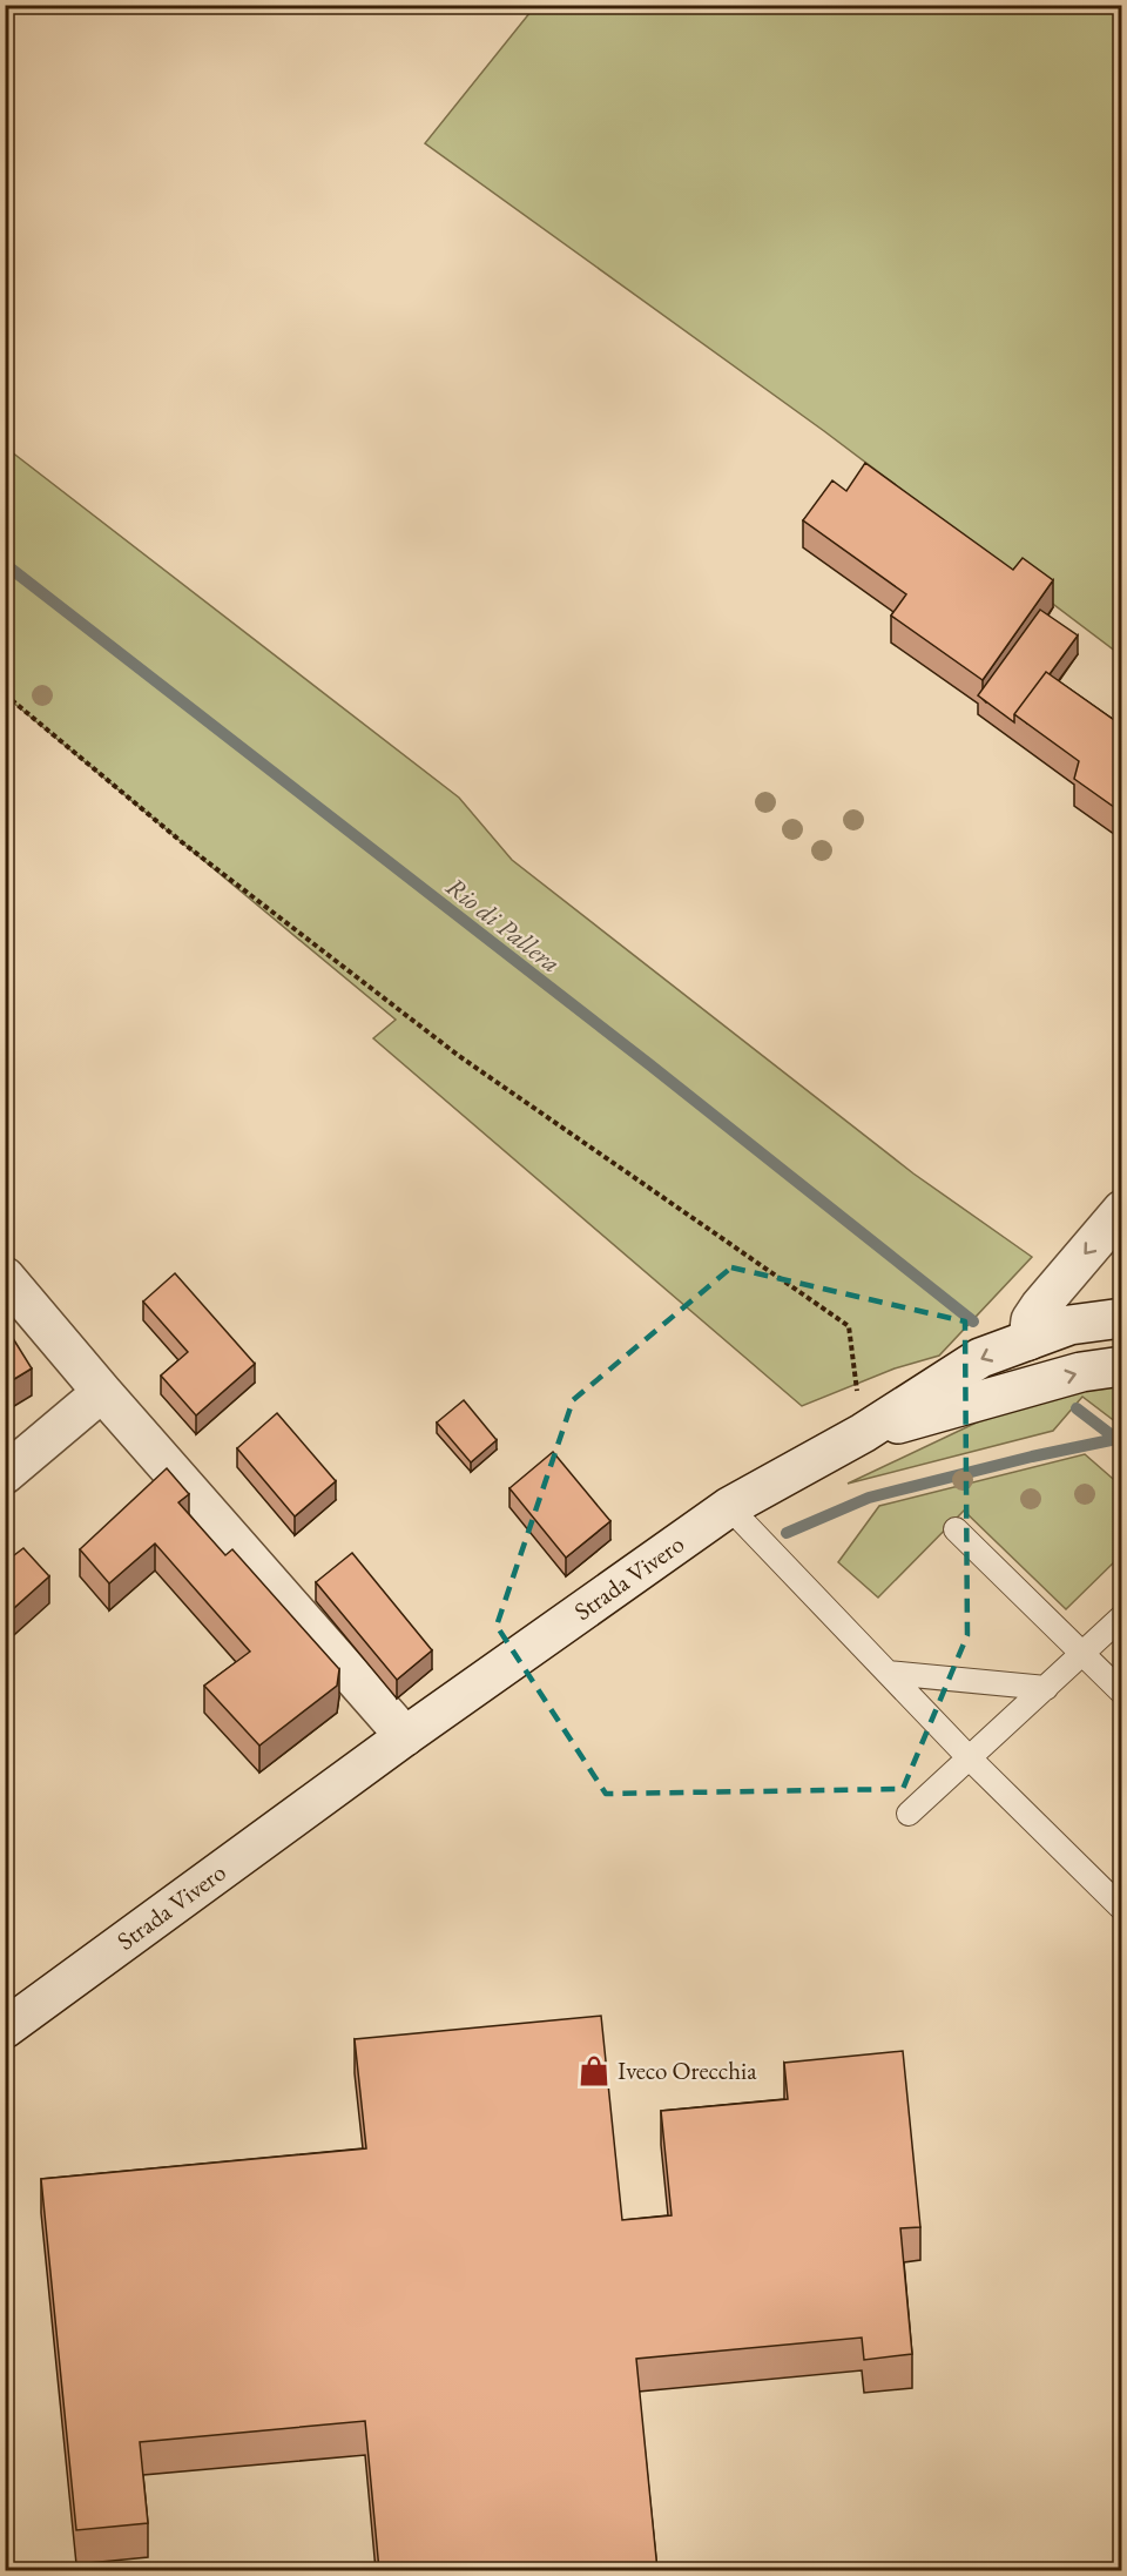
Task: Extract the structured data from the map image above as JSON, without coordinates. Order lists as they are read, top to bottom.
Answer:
{
  "streets": {
    "street": ["Strada Vivero"]
  },
  "water": ["Rio di Pallera"],
  "places": {
    "shop": ["Iveco Orecchia"]
  }
}
